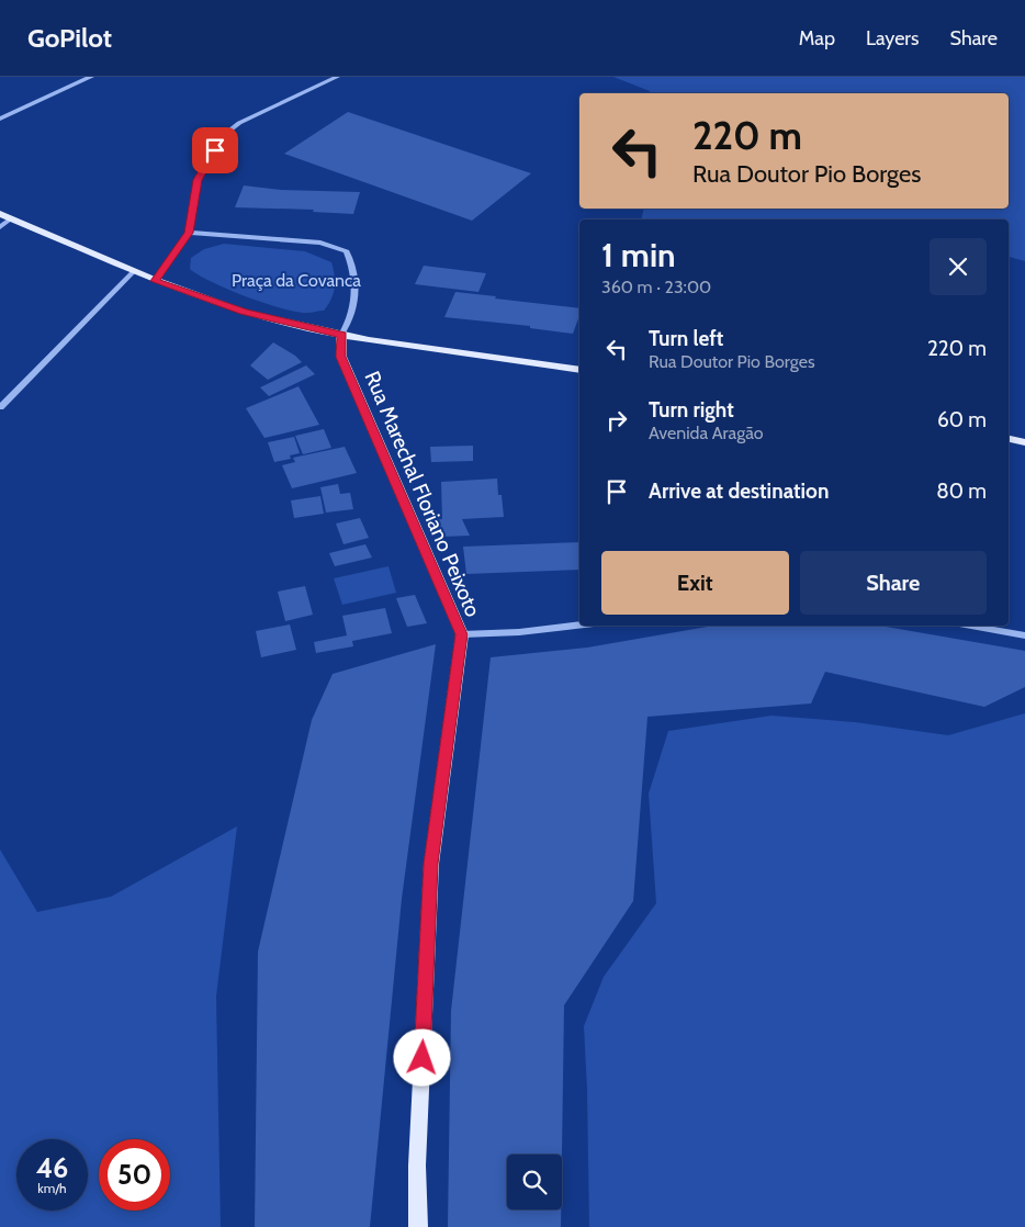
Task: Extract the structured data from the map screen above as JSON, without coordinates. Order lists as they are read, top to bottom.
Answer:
{
  "streets": {
    "main road": ["Rua Marechal Floriano Peixoto"]
  },
  "parks": ["Praça da Covanca"],
  "page": {
    "header": "GoPilot",
    "nav": ["Map", "Layers", "Share"],
    "turn": ["220 m", "Rua Doutor Pio Borges"],
    "heading": ["1 min", "360 m · 23:00"],
    "list": [
      {
        "name": "Turn left",
        "note": "Rua Doutor Pio Borges",
        "value": "220 m"
      },
      {
        "name": "Turn right",
        "note": "Avenida Aragão",
        "value": "60 m"
      },
      {
        "name": "Arrive at destination",
        "value": "80 m"
      }
    ],
    "buttons": ["Exit", "Share"],
    "speed": "46 km/h",
    "limit": "50"
  }
}
